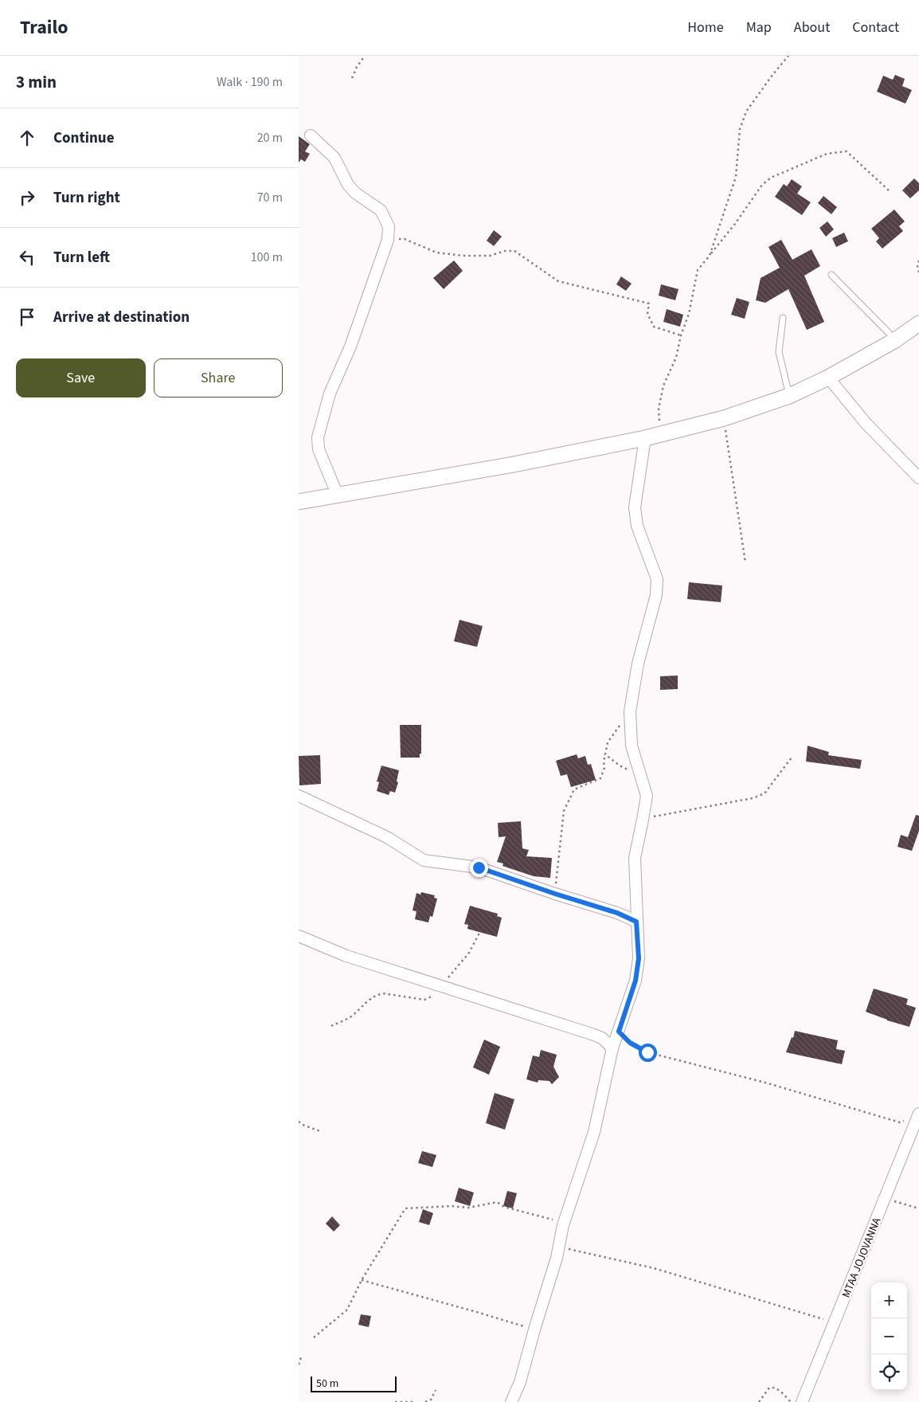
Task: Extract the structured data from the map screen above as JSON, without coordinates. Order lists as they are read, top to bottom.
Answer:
{
  "streets": {
    "street": ["MTAA JOJOVANNA"]
  },
  "scale_bar": "50 m",
  "page": {
    "header": "Trailo",
    "nav": [
      "Home",
      "Map",
      "About",
      "Contact"
    ],
    "heading": ["3 min", "Walk · 190 m"],
    "list": [
      ["Continue", "20 m"],
      ["Turn right", "70 m"],
      ["Turn left", "100 m"],
      "Arrive at destination"
    ],
    "buttons": ["Save", "Share"],
    "map_buttons": ["+", "−"],
    "scale": "50 m"
  }
}
